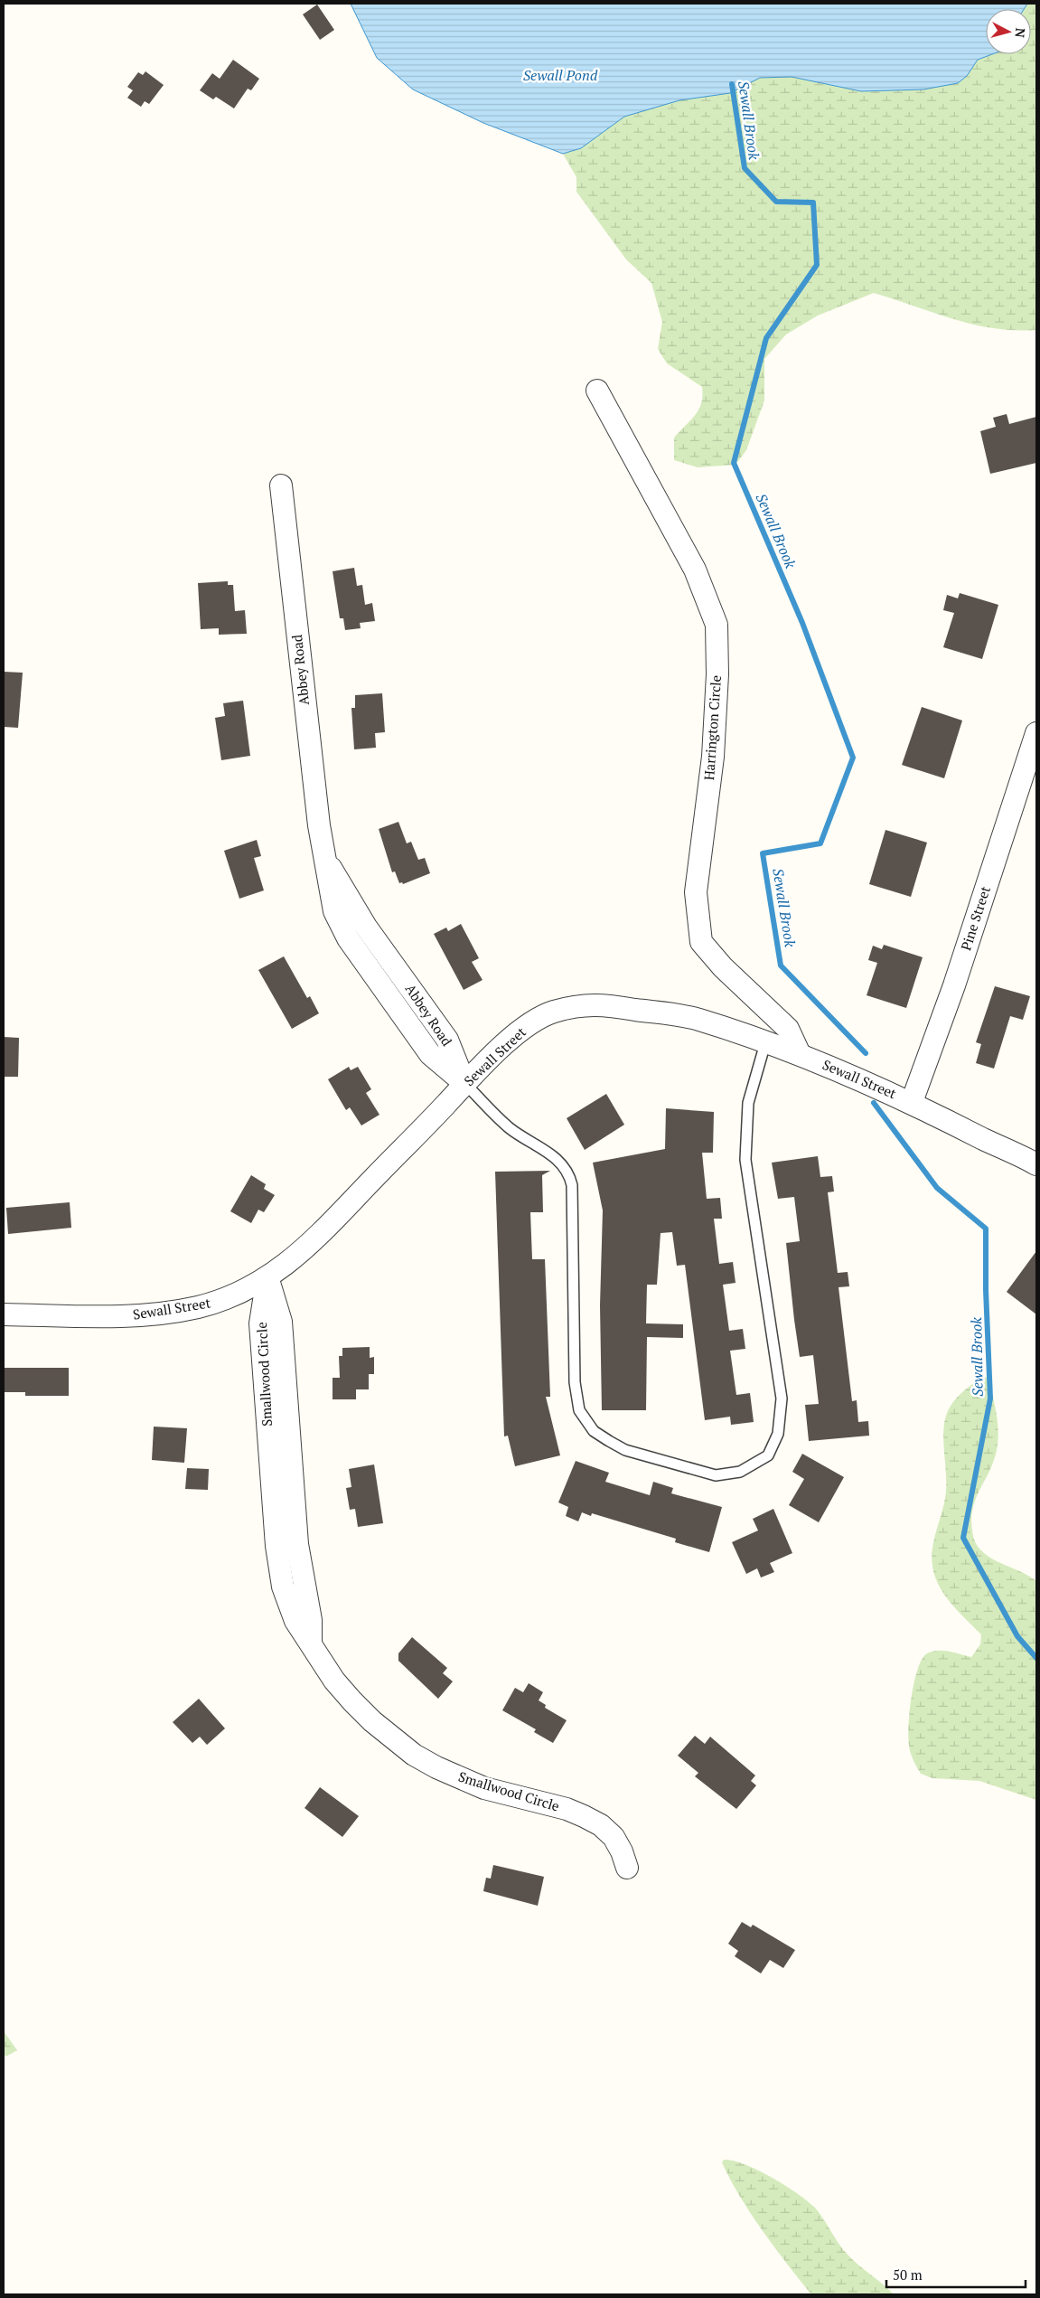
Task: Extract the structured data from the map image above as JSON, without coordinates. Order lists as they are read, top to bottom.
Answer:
{
  "streets": {
    "street": [
      "Abbey Road",
      "Harrington Circle",
      "Pine Street",
      "Sewall Street",
      "Smallwood Circle"
    ]
  },
  "crossings": [
    ["Abbey Road", "Sewall Street"],
    ["Harrington Circle", "Sewall Street"],
    ["Pine Street", "Sewall Street"],
    ["Sewall Street", "Smallwood Circle"]
  ],
  "water": ["Sewall Pond", "Sewall Brook"],
  "scale_bar": "50 m",
  "north": "right"
}
